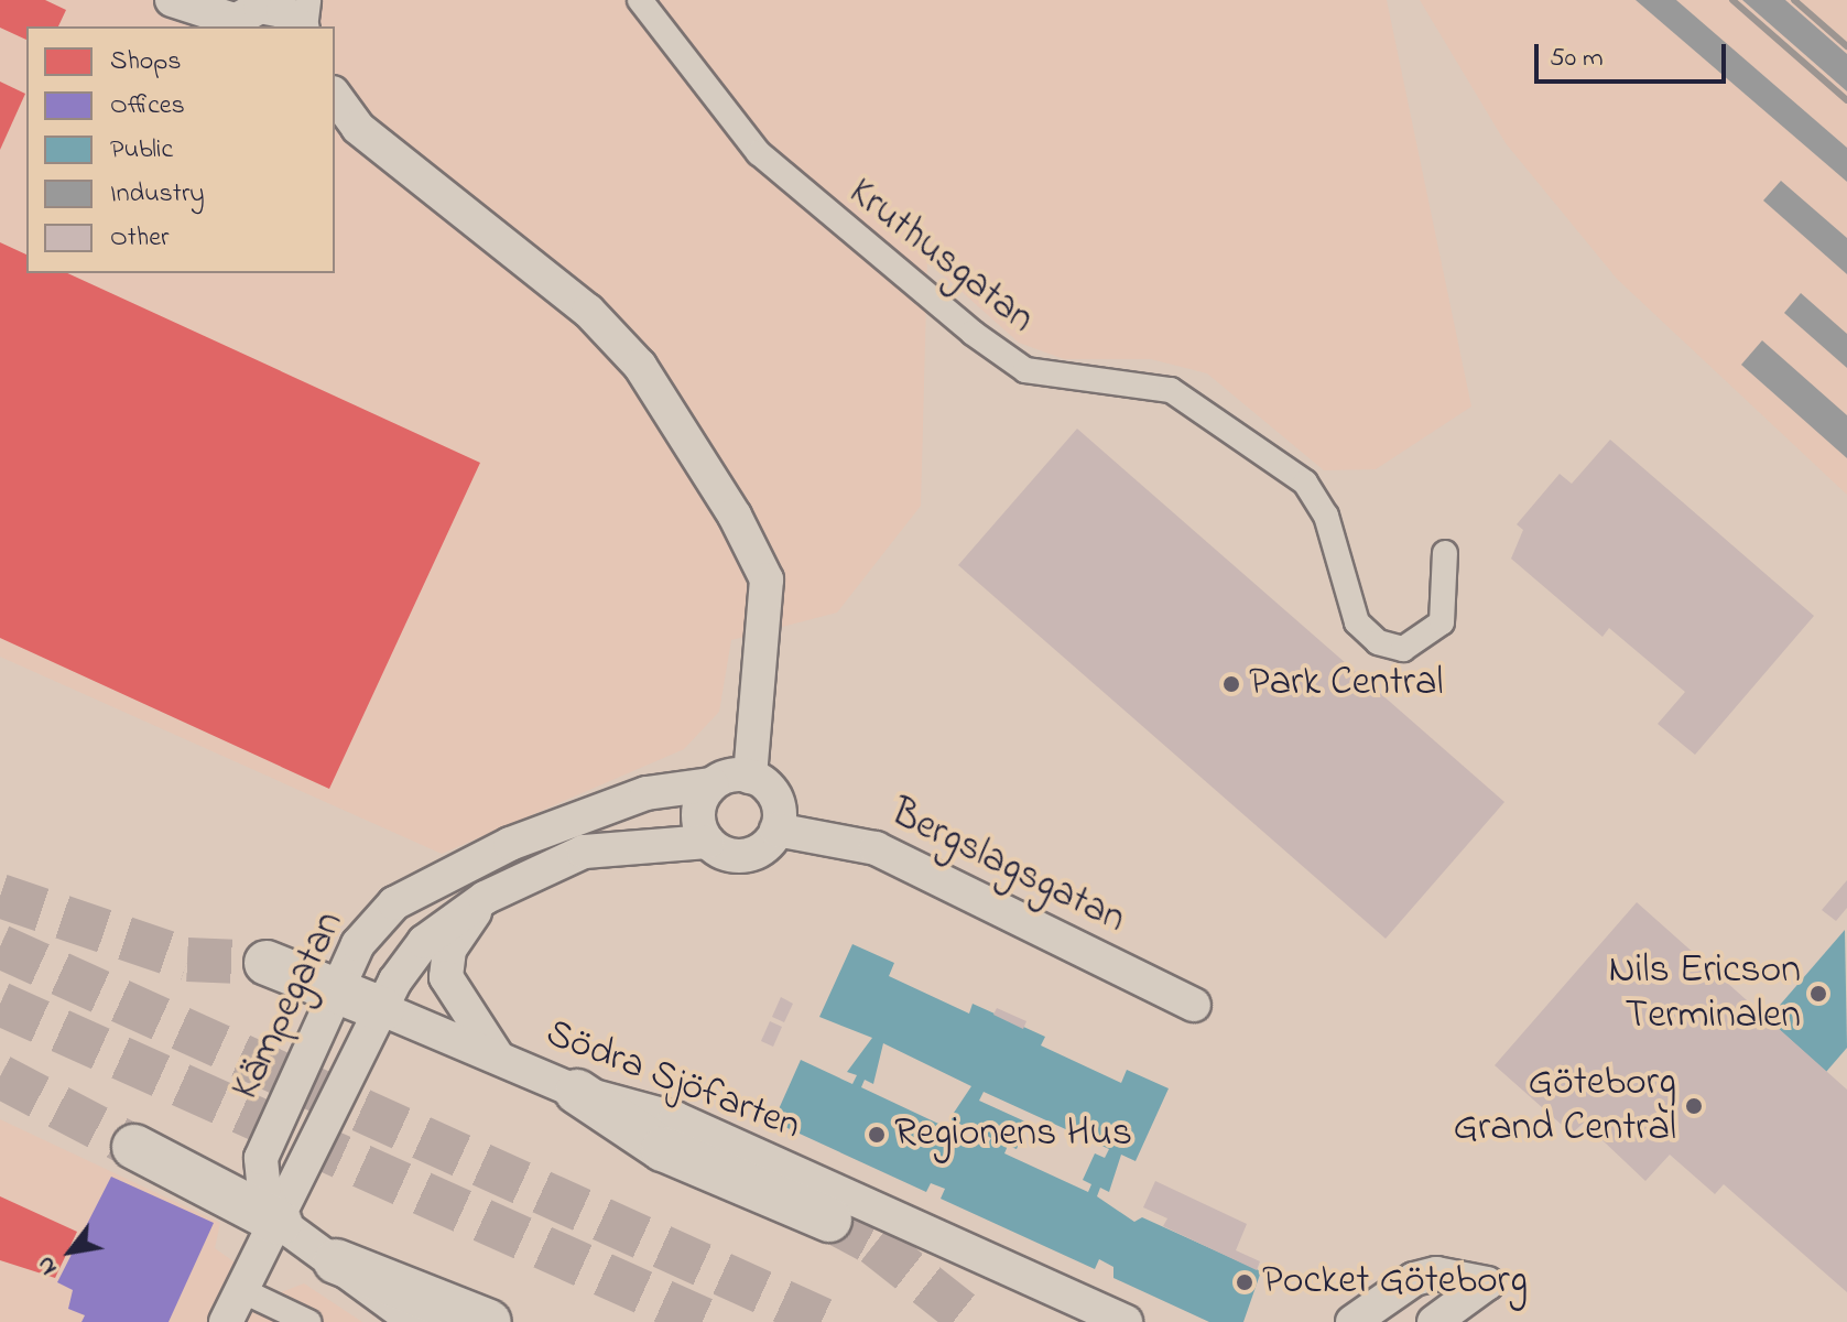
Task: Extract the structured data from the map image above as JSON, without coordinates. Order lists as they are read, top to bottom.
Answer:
{
  "streets": {
    "street": [
      "Kruthusgatan",
      "Bergslagsgatan",
      "Kämpegatan",
      "Södra Sjöfarten"
    ]
  },
  "crossings": [
    ["Bergslagsgatan", "Kämpegatan"]
  ],
  "places": [
    "Park Central",
    "Nils Ericson Terminalen",
    "Göteborg Grand Central",
    "Regionens Hus",
    "Pocket Göteborg"
  ],
  "legend": [
    "Shops",
    "Offices",
    "Public",
    "Industry",
    "Other"
  ],
  "scale_bar": "50 m",
  "north": "bottom left"
}
